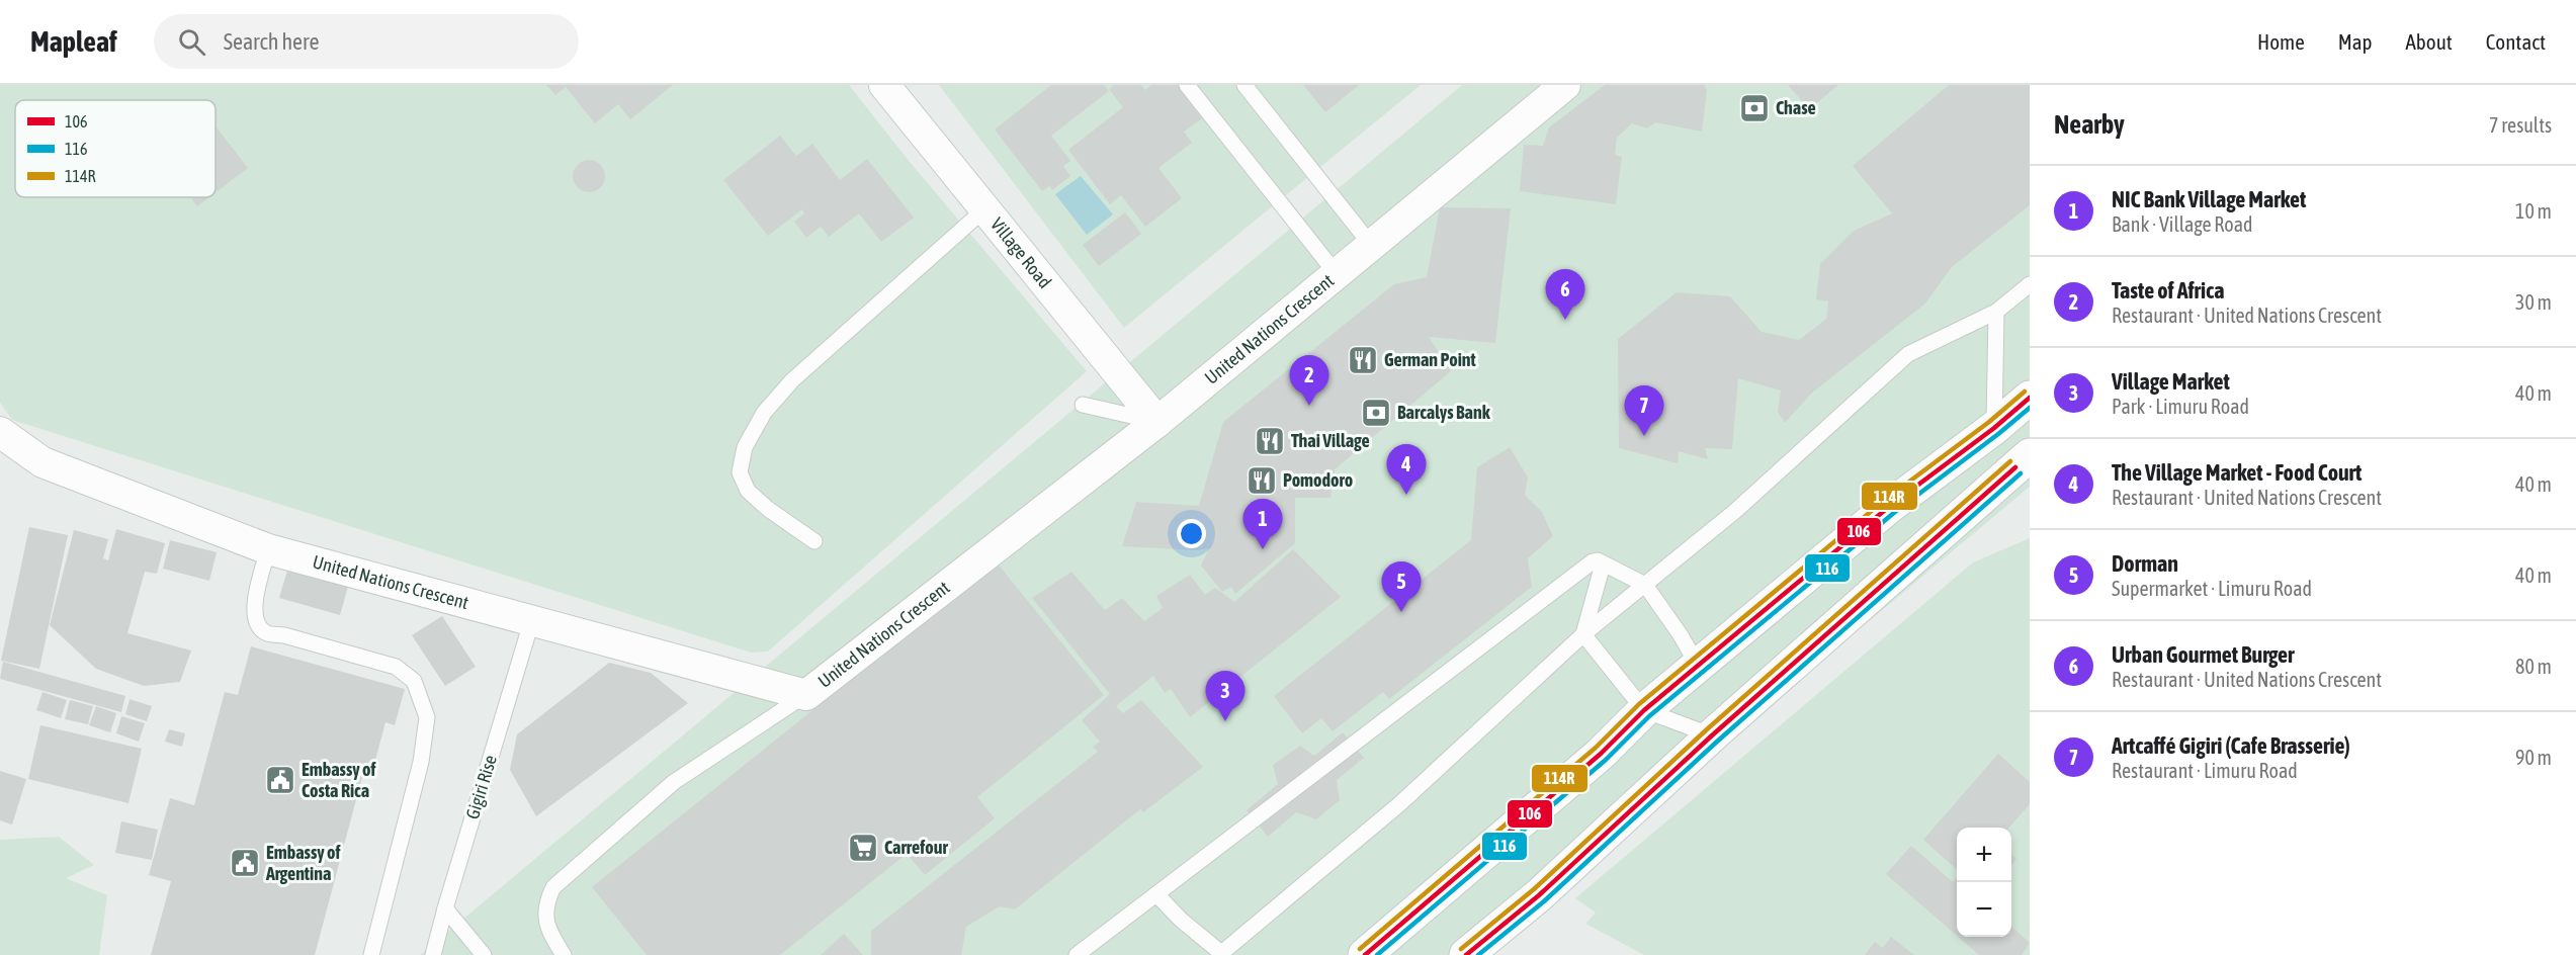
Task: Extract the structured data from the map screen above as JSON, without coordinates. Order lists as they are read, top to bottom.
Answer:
{
  "streets": {
    "street": ["Village Road", "United Nations Crescent"],
    "lane": ["Gigiri Rise"]
  },
  "crossings": [
    ["Village Road", "United Nations Crescent"],
    ["United Nations Crescent", "Gigiri Rise"]
  ],
  "places": {
    "bank": ["Chase", "Barcalys Bank"],
    "restaurant": ["German Point", "Thai Village", "Pomodoro"],
    "public building": ["Embassy of Costa Rica", "Embassy of Argentina"],
    "supermarket": ["Carrefour"]
  },
  "lines": ["transit line 114R", "transit line 106", "transit line 116"],
  "legend": ["106", "116", "114R"],
  "page": {
    "header": "Mapleaf",
    "search": "Search here",
    "nav": [
      "Home",
      "Map",
      "About",
      "Contact"
    ],
    "heading": ["Nearby", "7 results"],
    "list": [
      {
        "mark": "1",
        "name": "NIC Bank Village Market",
        "note": "Bank · Village Road",
        "value": "10 m"
      },
      {
        "mark": "2",
        "name": "Taste of Africa",
        "note": "Restaurant · United Nations Crescent",
        "value": "30 m"
      },
      {
        "mark": "3",
        "name": "Village Market",
        "note": "Park · Limuru Road",
        "value": "40 m"
      },
      {
        "mark": "4",
        "name": "The Village Market - Food Court",
        "note": "Restaurant · United Nations Crescent",
        "value": "40 m"
      },
      {
        "mark": "5",
        "name": "Dorman",
        "note": "Supermarket · Limuru Road",
        "value": "40 m"
      },
      {
        "mark": "6",
        "name": "Urban Gourmet Burger",
        "note": "Restaurant · United Nations Crescent",
        "value": "80 m"
      },
      {
        "mark": "7",
        "name": "Artcaffé Gigiri (Cafe Brasserie)",
        "note": "Restaurant · Limuru Road",
        "value": "90 m"
      }
    ],
    "pins": [
      "6",
      "2",
      "7",
      "4",
      "1",
      "5",
      "3"
    ],
    "map_buttons": ["+", "−"]
  }
}
